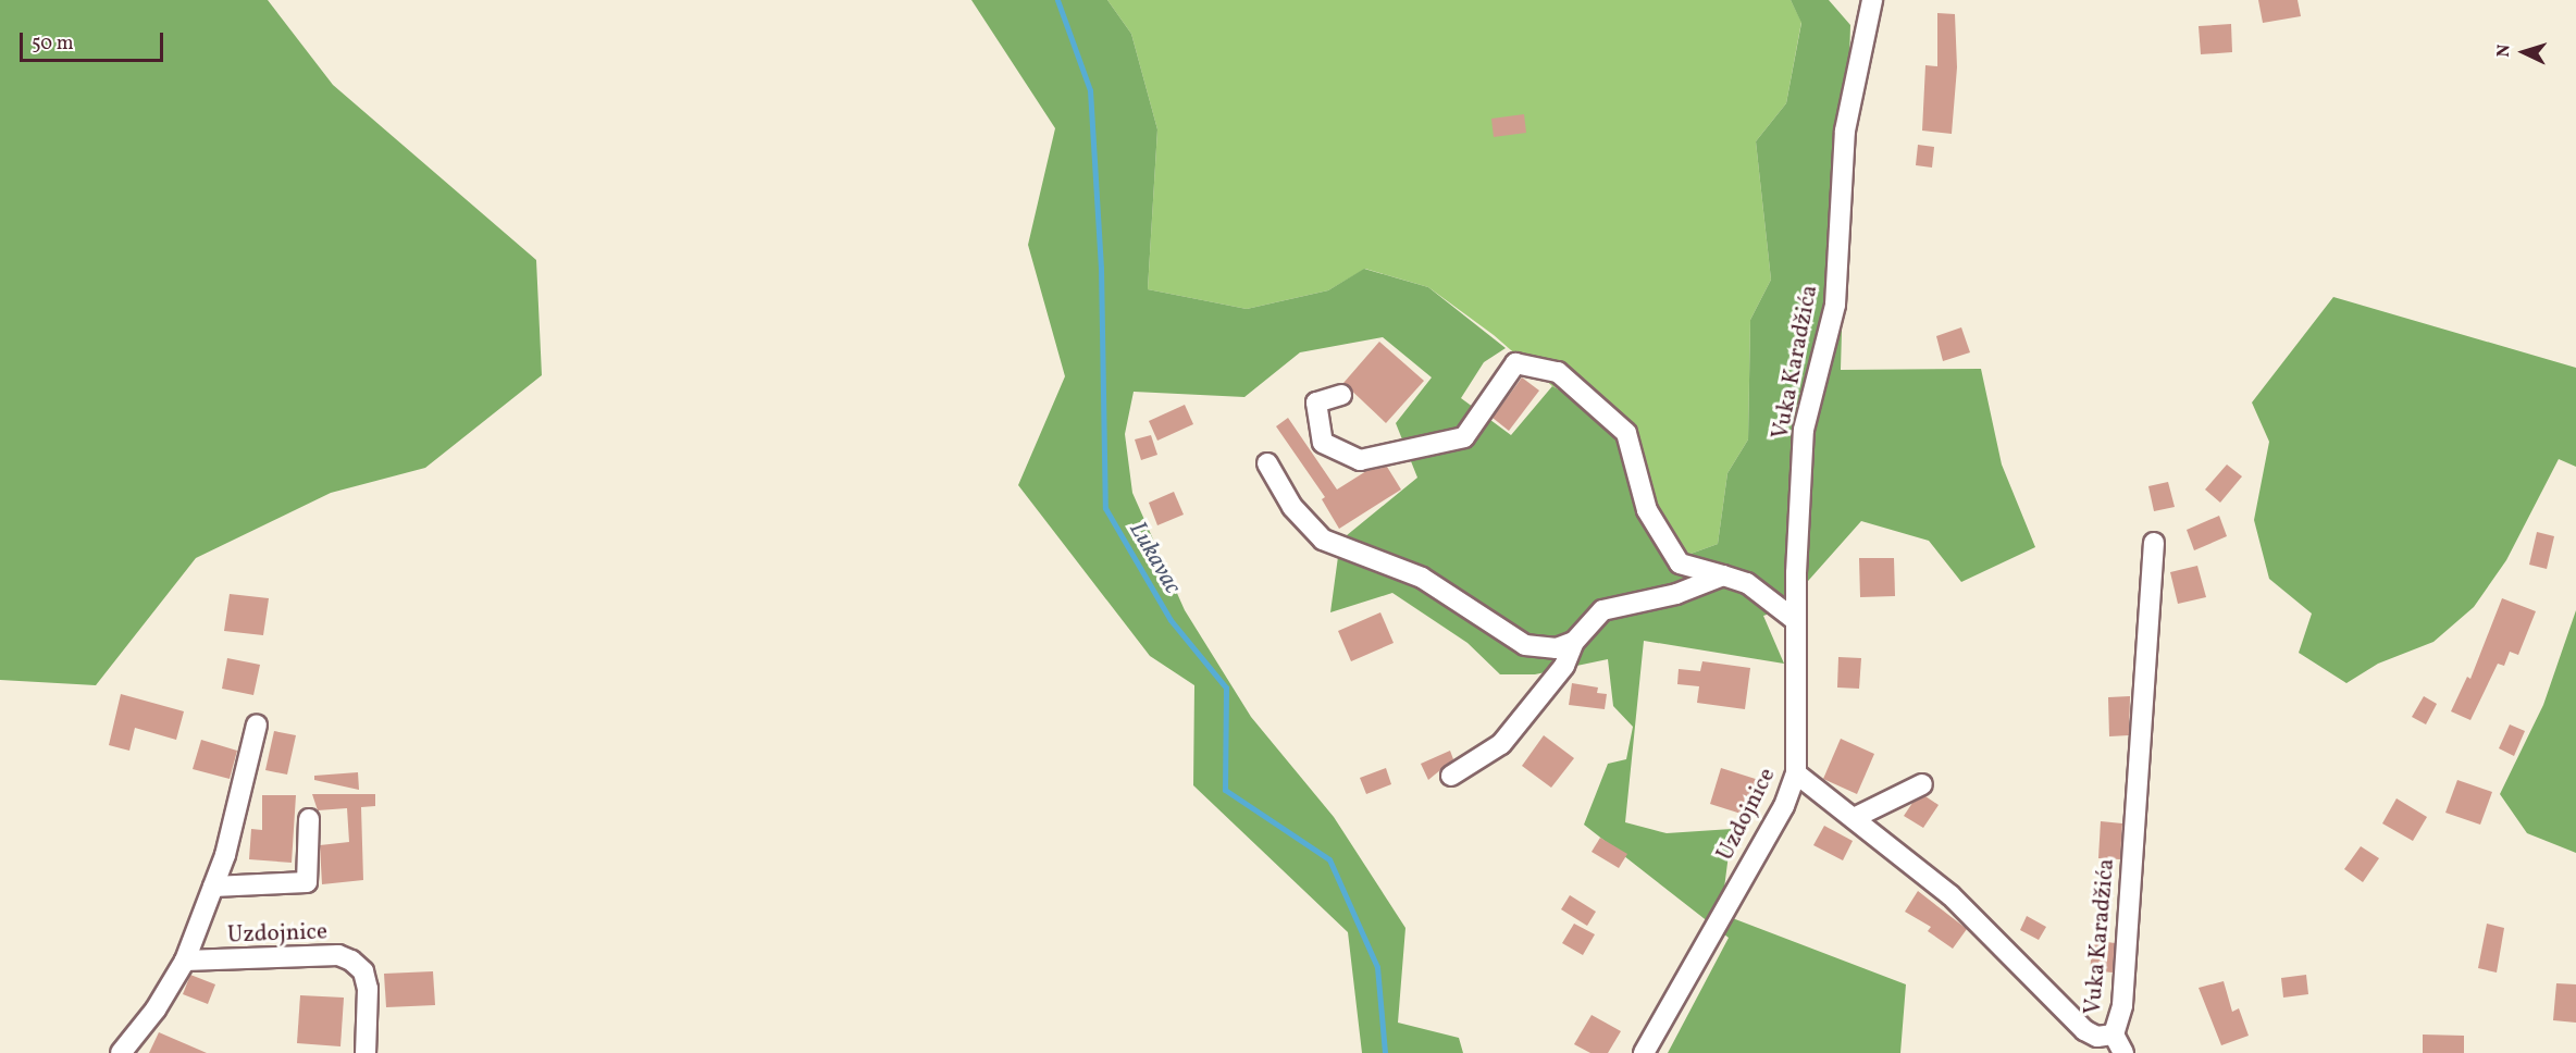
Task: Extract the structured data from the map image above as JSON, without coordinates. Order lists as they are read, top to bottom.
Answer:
{
  "streets": {
    "street": ["Vuka Karadžića", "Uzdojnice"]
  },
  "crossings": [
    ["Vuka Karadžića", "Uzdojnice"]
  ],
  "water": ["Lukavac"],
  "scale_bar": "50 m",
  "north": "left"
}
